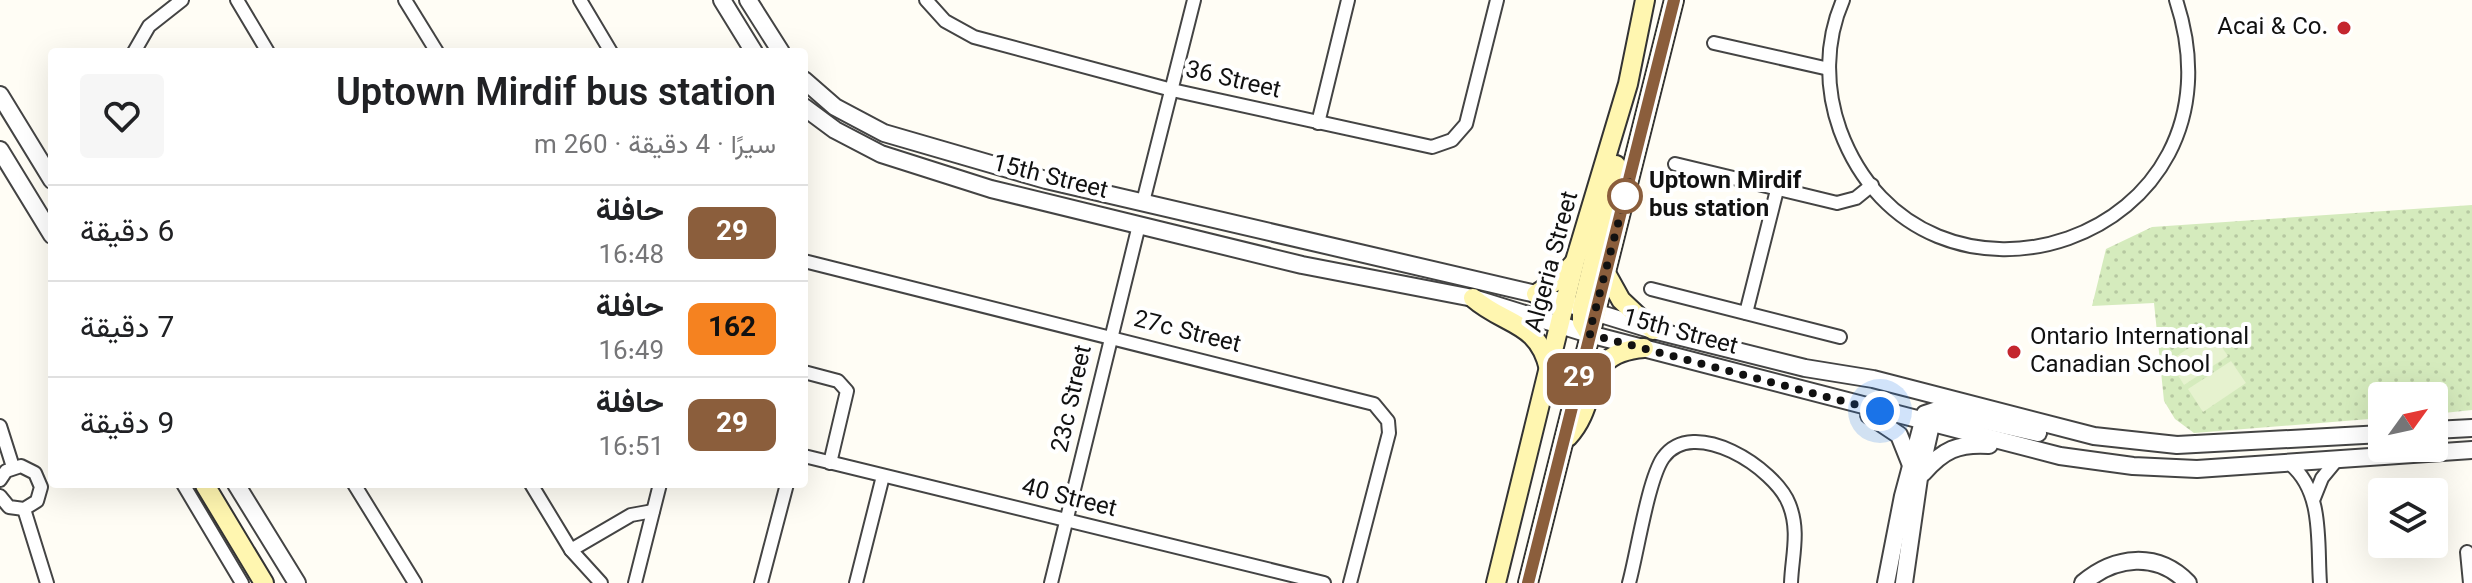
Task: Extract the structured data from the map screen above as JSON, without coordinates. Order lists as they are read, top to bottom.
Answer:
{
  "streets": {
    "main road": ["Algeria Street"],
    "street": [
      "36 Street",
      "15th Street",
      "27c Street",
      "23c Street",
      "40 Street"
    ]
  },
  "crossings": [
    ["15th Street", "Algeria Street"],
    ["15th Street", "23c Street"],
    ["27c Street", "23c Street"],
    ["23c Street", "40 Street"]
  ],
  "places": ["Acai & Co.", "Uptown Mirdif bus station", "Ontario International Canadian School"],
  "lines": ["bus line 29"],
  "north": "top right",
  "page": {
    "on_map": "29",
    "heading": ["Uptown Mirdif bus station", "سيرًا · 4 دقيقة · 260 m"],
    "list": [
      {
        "mark": "29",
        "name": "حافلة",
        "note": "16:48",
        "value": "6 دقيقة"
      },
      {
        "mark": "162",
        "name": "حافلة",
        "note": "16:49",
        "value": "7 دقيقة"
      },
      {
        "mark": "29",
        "name": "حافلة",
        "note": "16:51",
        "value": "9 دقيقة"
      }
    ]
  }
}
